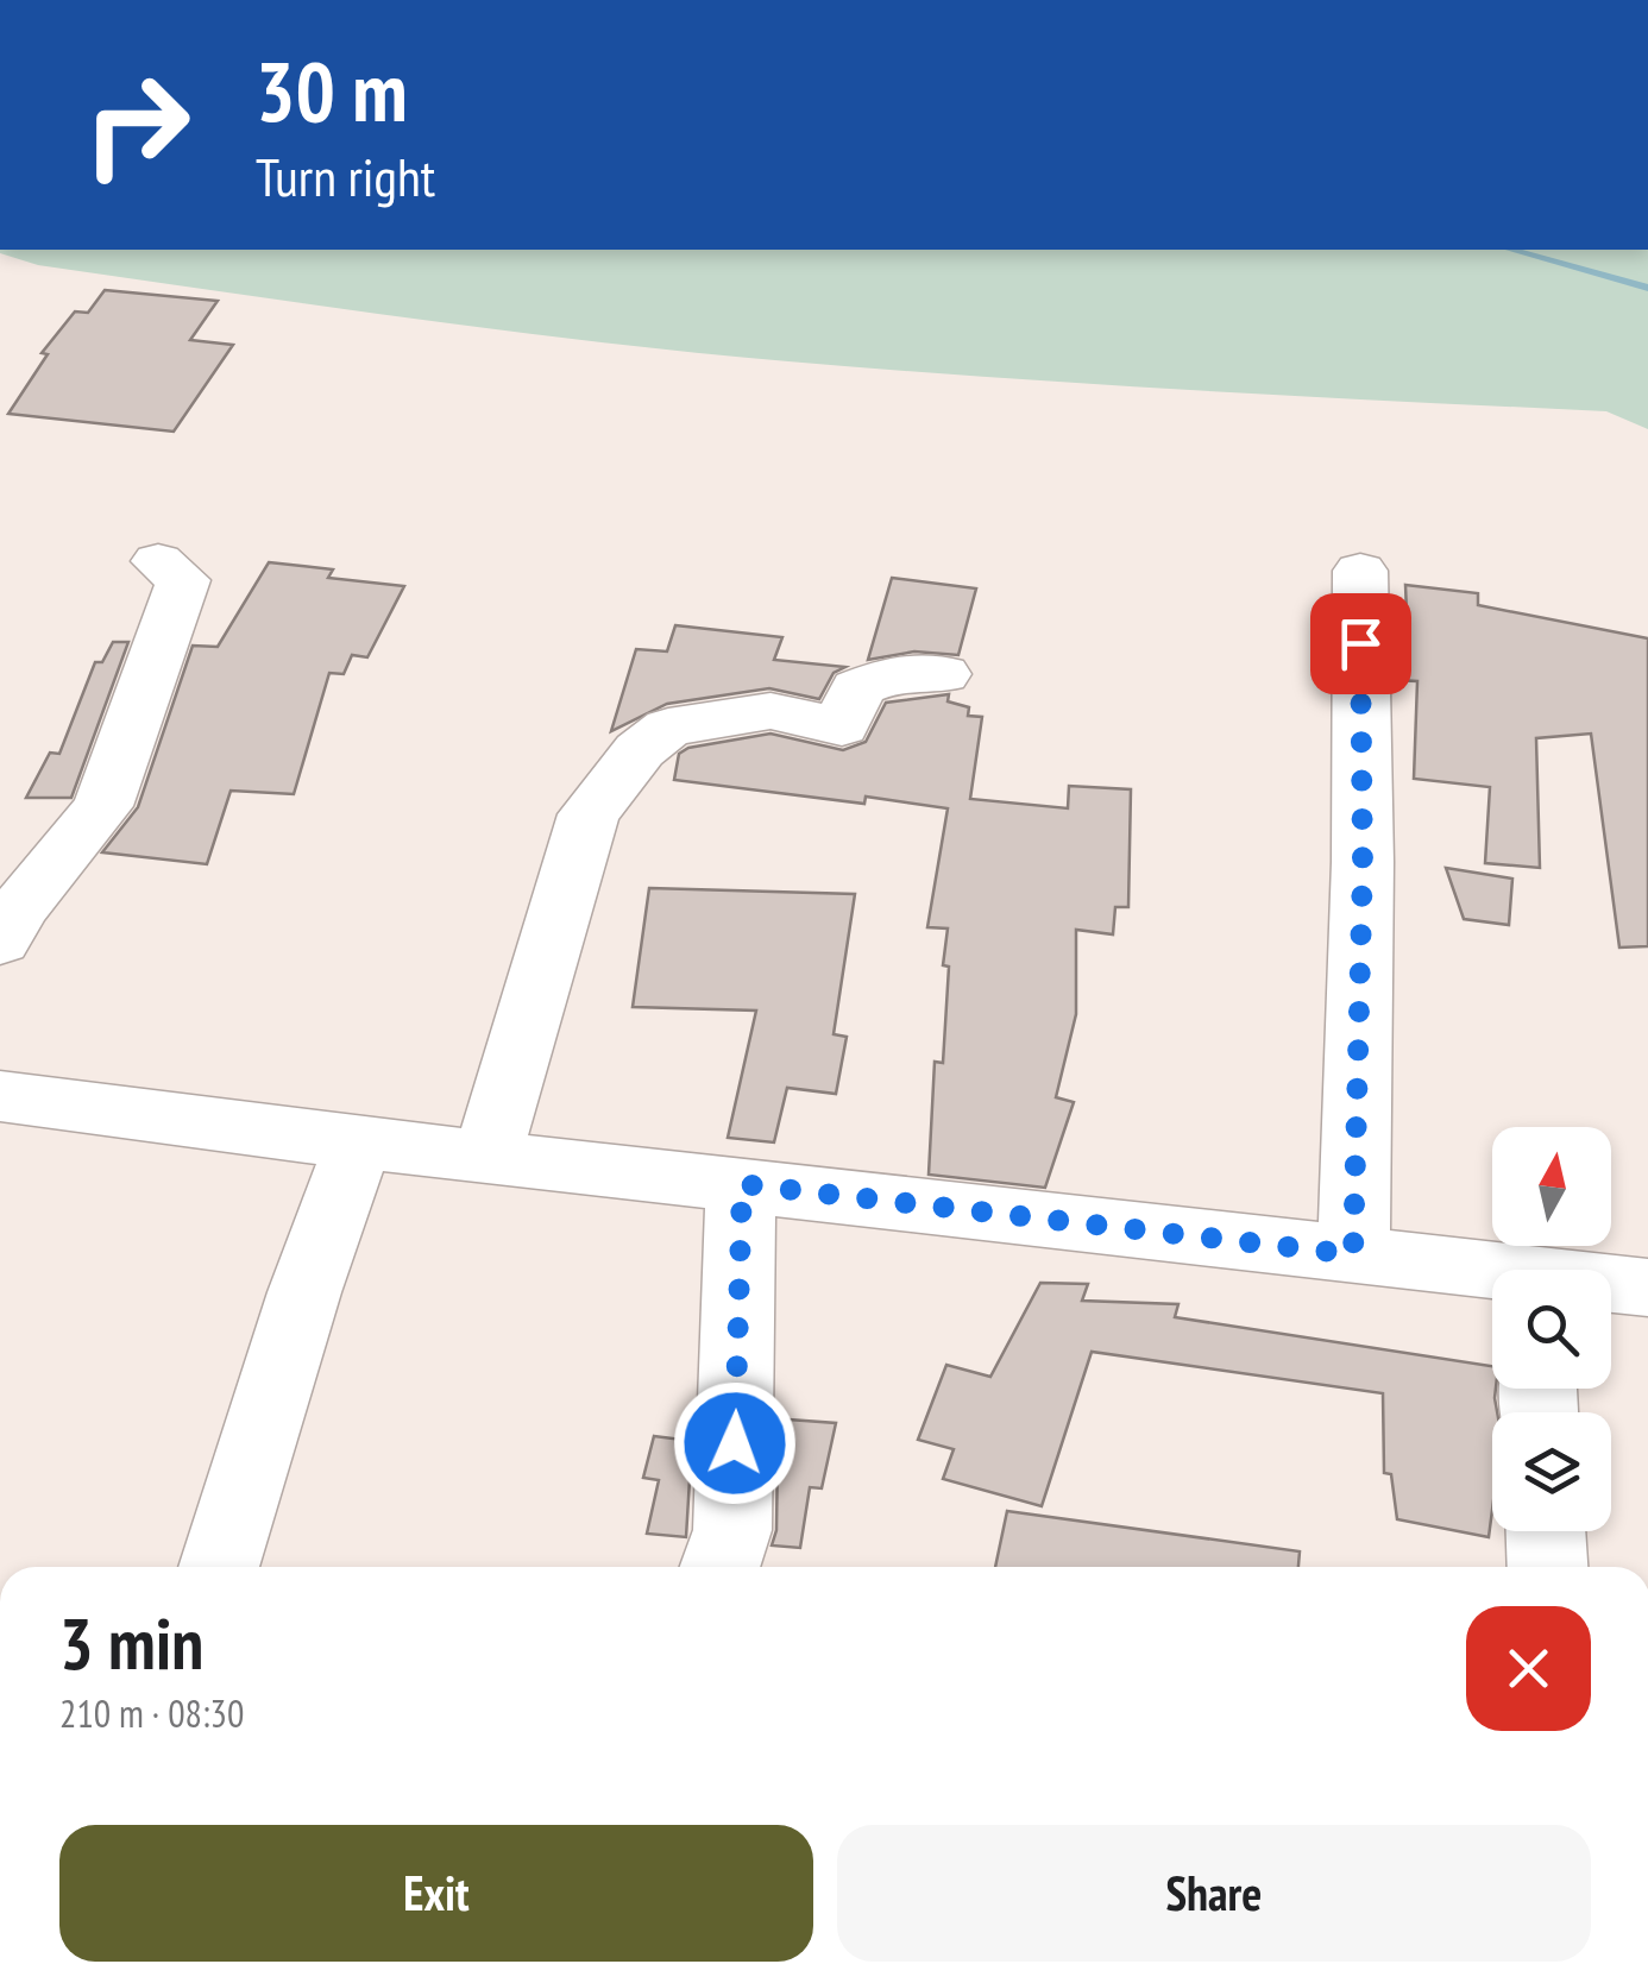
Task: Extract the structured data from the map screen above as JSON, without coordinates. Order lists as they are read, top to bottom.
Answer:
{
  "north": "top",
  "page": {
    "turn": ["30 m", "Turn right"],
    "heading": ["3 min", "210 m · 08:30"],
    "buttons": ["Exit", "Share"]
  }
}
